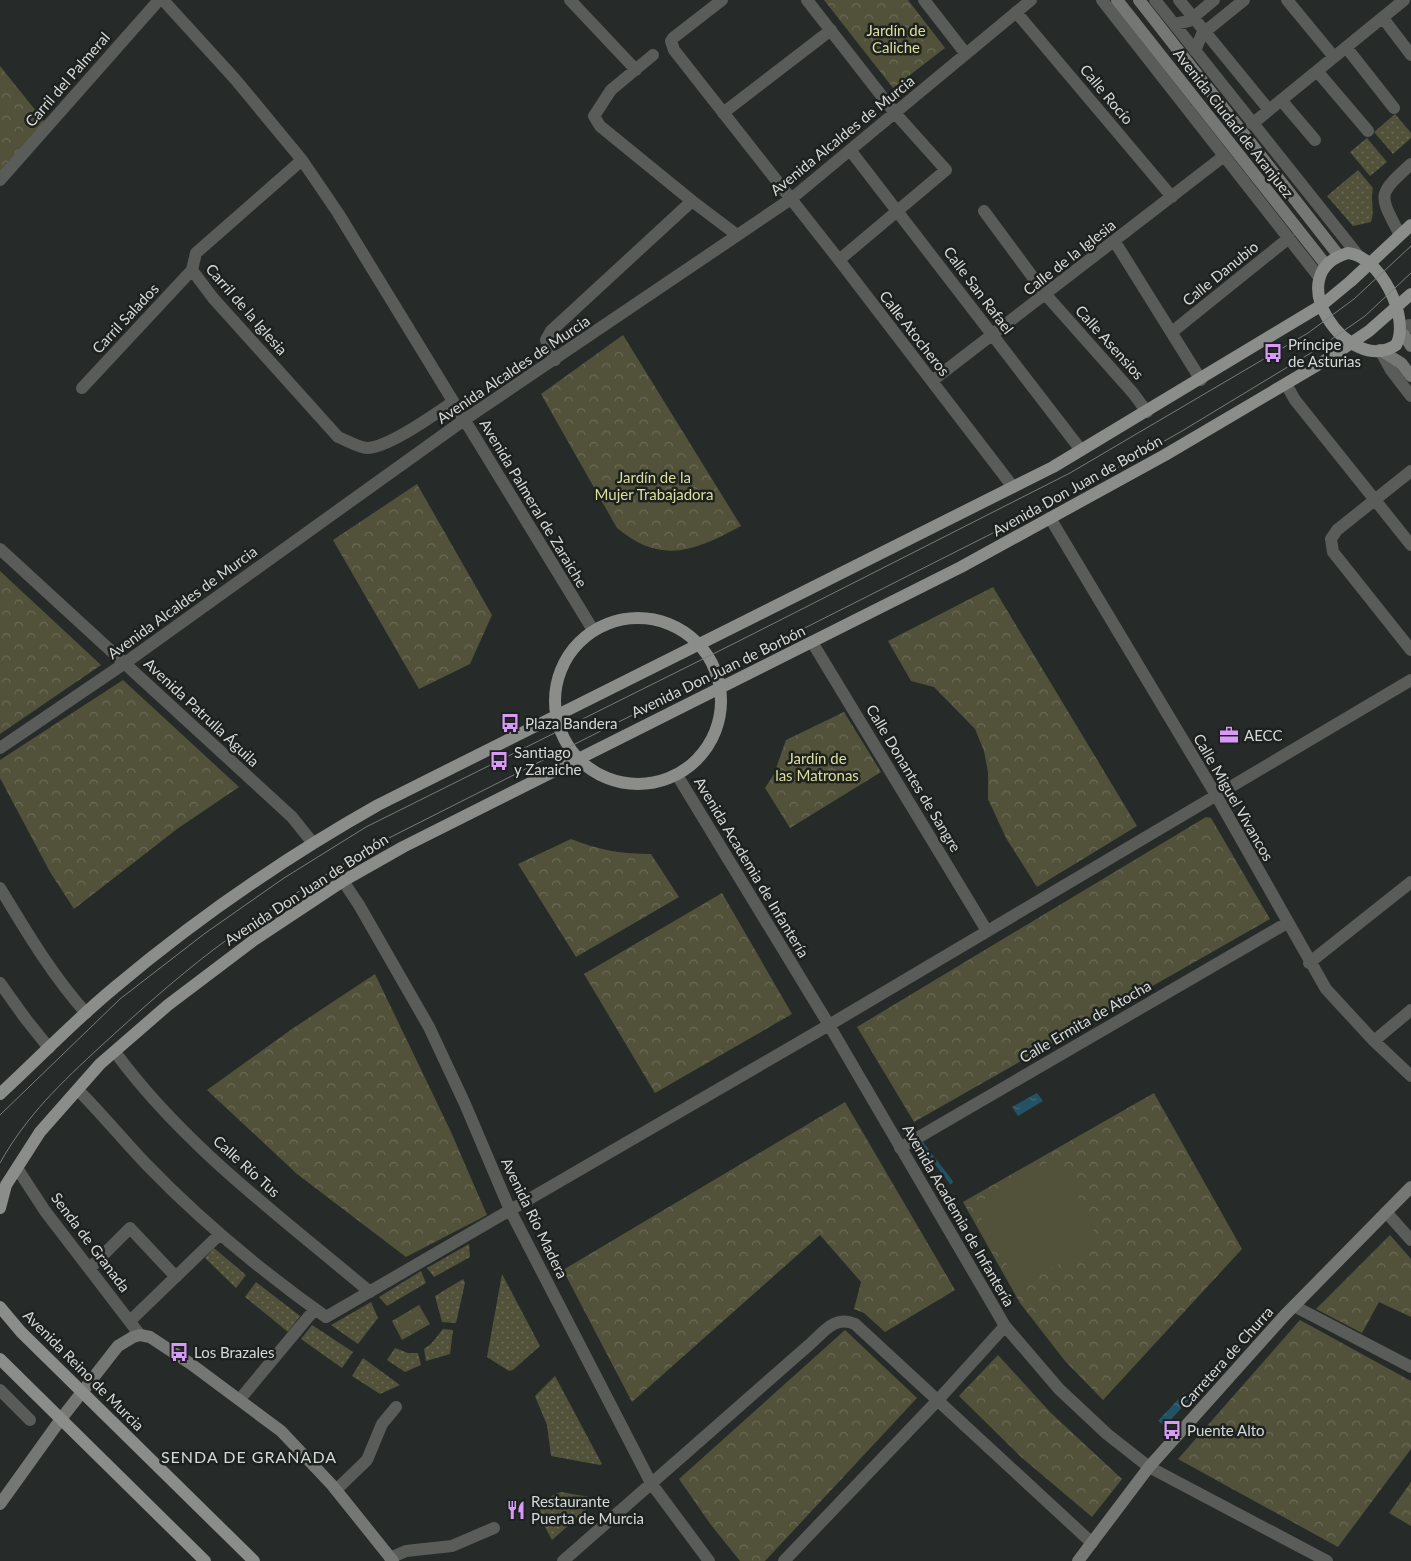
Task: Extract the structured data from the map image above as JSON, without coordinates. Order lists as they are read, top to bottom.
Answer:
{
  "streets": {
    "main road": ["Avenida Don Juan de Borbón", "Avenida Reino de Murcia"],
    "street": [
      "Carril del Palmeral",
      "Calle Rocío",
      "Avenida Ciudad de Aranjuez",
      "Avenida Alcaldes de Murcia",
      "Calle de la Iglesia",
      "Calle Danubio",
      "Calle San Rafael",
      "Carril de la Iglesia",
      "Carril Salados",
      "Calle Atocheros",
      "Calle Asensios",
      "Avenida Palmeral de Zaraiche",
      "Avenida Patrulla Águila",
      "Calle Donantes de Sangre",
      "Calle Miguel Vivancos",
      "Avenida Academia de Infantería",
      "Calle Ermita de Atocha",
      "Calle Río Tus",
      "Avenida Río Madera",
      "Senda de Granada",
      "Carretera de Churra"
    ]
  },
  "crossings": [
    ["Calle Rocío", "Avenida Alcaldes de Murcia"],
    ["Calle Rocío", "Calle de la Iglesia"],
    ["Avenida Alcaldes de Murcia", "Calle San Rafael"],
    ["Avenida Alcaldes de Murcia", "Calle Atocheros"],
    ["Avenida Alcaldes de Murcia", "Avenida Palmeral de Zaraiche"],
    ["Avenida Alcaldes de Murcia", "Avenida Patrulla Águila"],
    ["Calle de la Iglesia", "Calle San Rafael"],
    ["Calle de la Iglesia", "Calle Atocheros"],
    ["Calle de la Iglesia", "Calle Asensios"],
    ["Calle San Rafael", "Avenida Don Juan de Borbón"],
    ["Carril de la Iglesia", "Carril Salados"],
    ["Carril de la Iglesia", "Avenida Palmeral de Zaraiche"],
    ["Calle Atocheros", "Avenida Don Juan de Borbón"],
    ["Calle Asensios", "Avenida Don Juan de Borbón"],
    ["Avenida Don Juan de Borbón", "Avenida Patrulla Águila"],
    ["Avenida Don Juan de Borbón", "Calle Donantes de Sangre"],
    ["Avenida Don Juan de Borbón", "Calle Miguel Vivancos"],
    ["Avenida Don Juan de Borbón", "Calle Río Tus"],
    ["Avenida Don Juan de Borbón", "Avenida Río Madera"],
    ["Avenida Don Juan de Borbón", "Senda de Granada"],
    ["Calle Miguel Vivancos", "Calle Ermita de Atocha"],
    ["Avenida Academia de Infantería", "Calle Ermita de Atocha"],
    ["Avenida Academia de Infantería", "Carretera de Churra"]
  ],
  "districts": ["SENDA DE GRANADA"],
  "parks": ["Jardín de Caliche", "Jardín de la Mujer Trabajadora", "Jardín de las Matronas"],
  "places": {
    "bus stop": [
      "Príncipe de Asturias",
      "Plaza Bandera",
      "Santiago y Zaraiche",
      "Los Brazales",
      "Puente Alto"
    ],
    "office": ["AECC"],
    "restaurant": ["Restaurante Puerta de Murcia"]
  }
}
